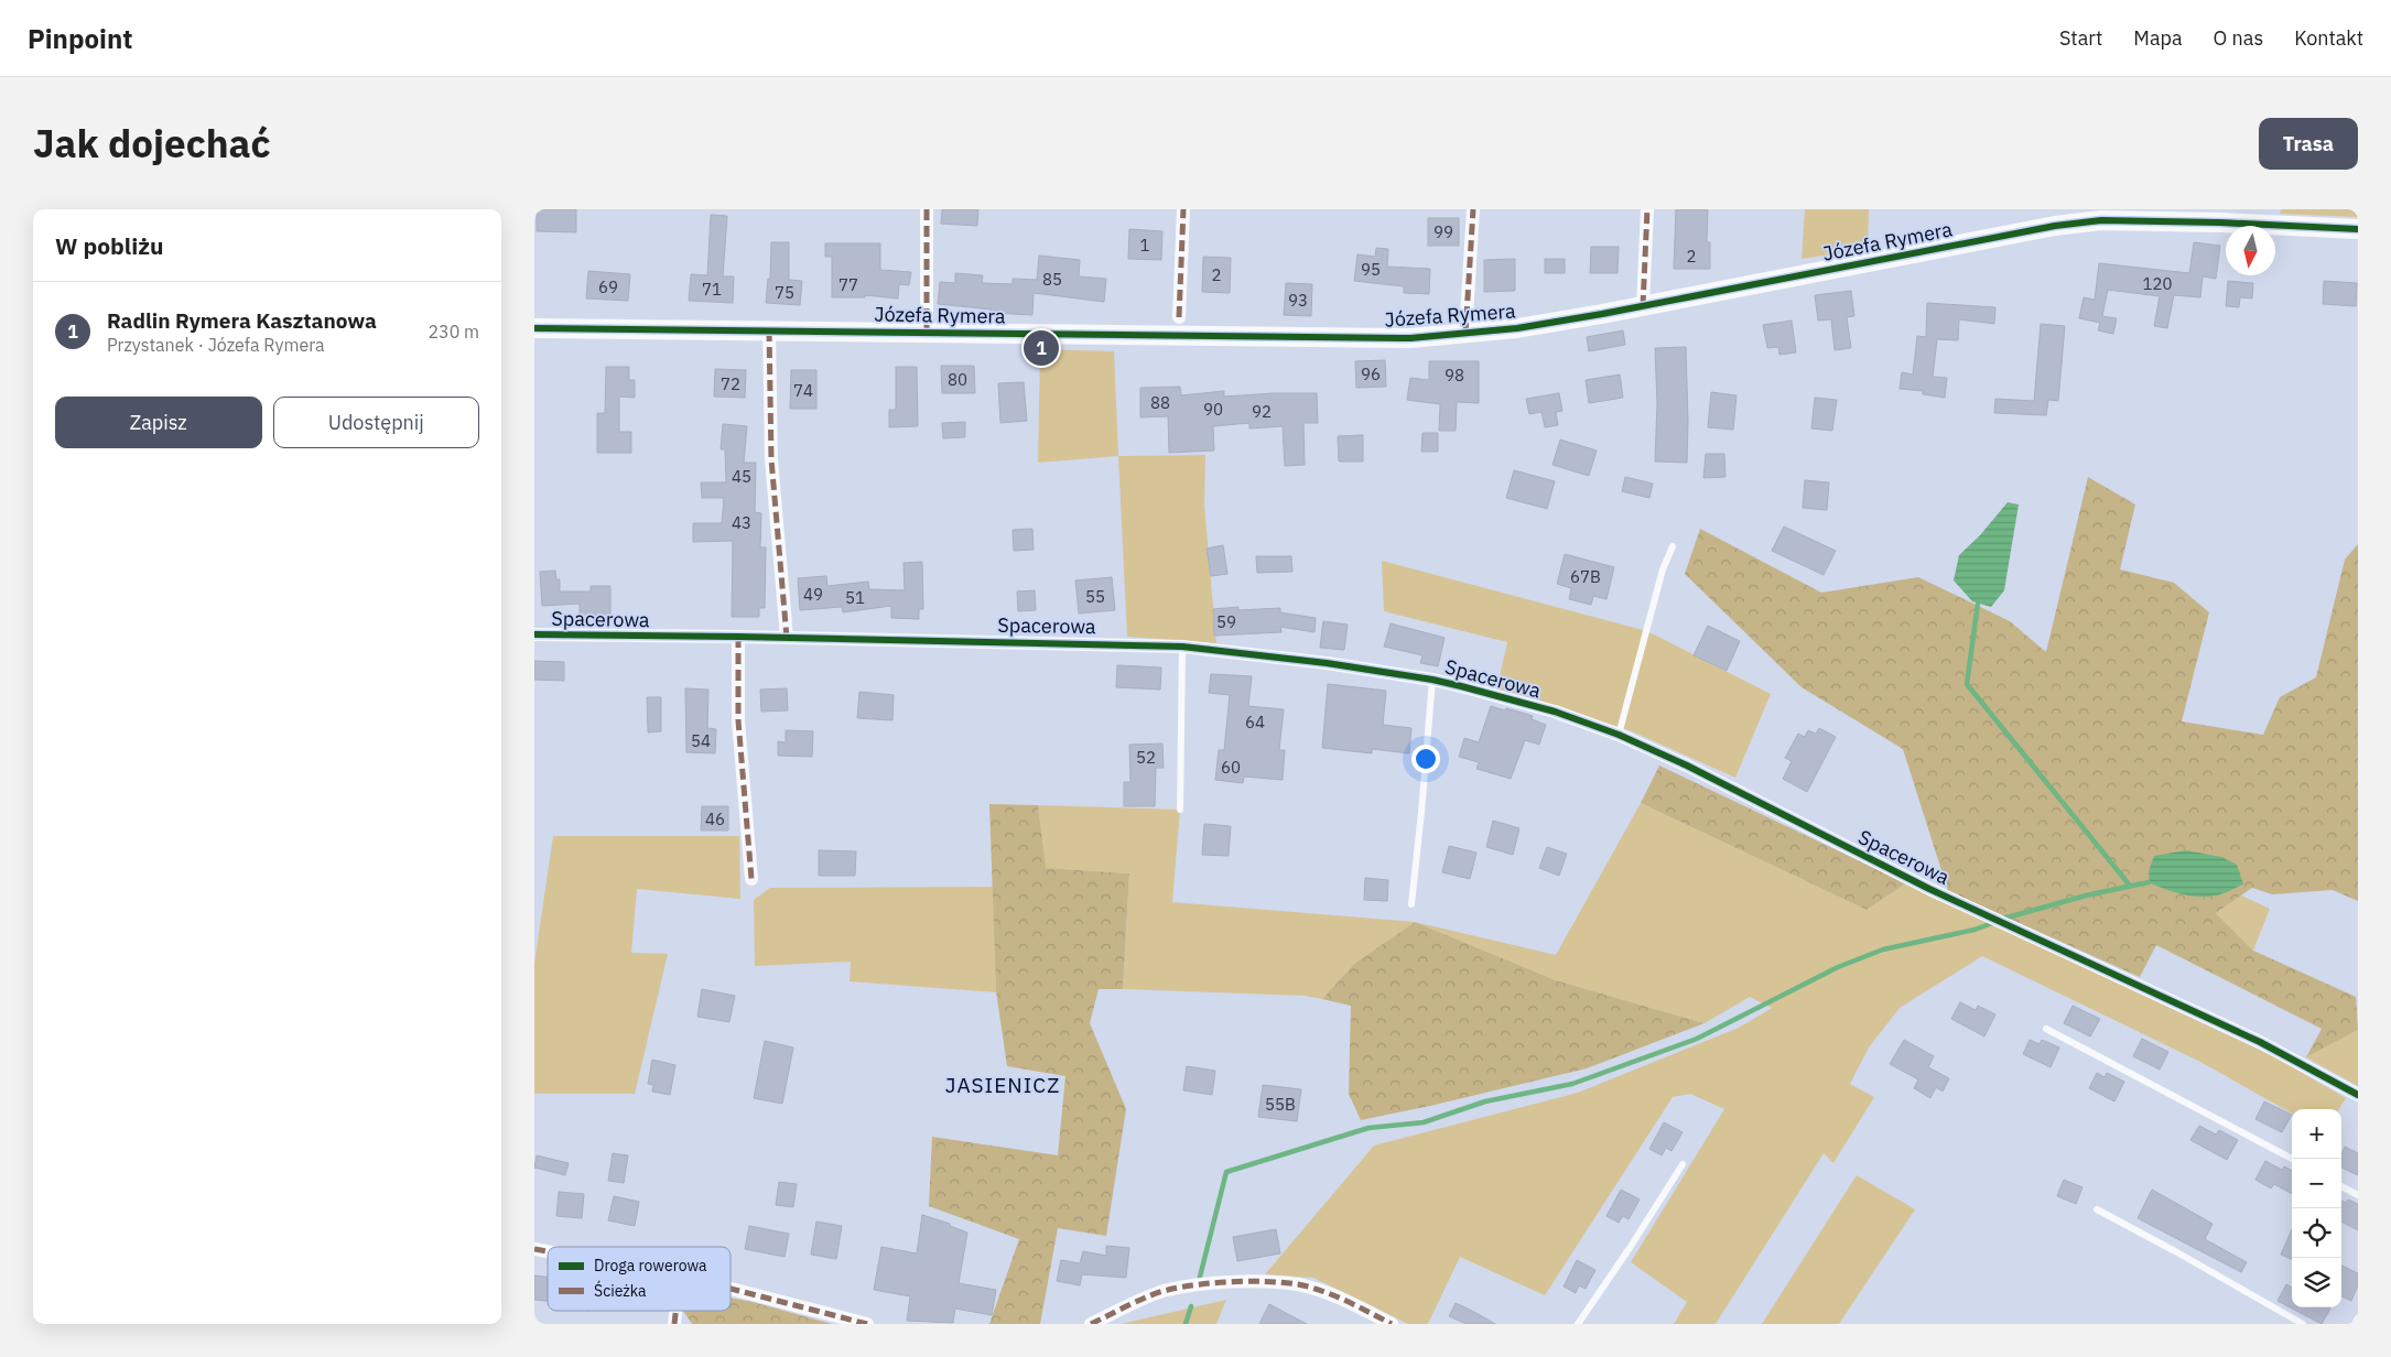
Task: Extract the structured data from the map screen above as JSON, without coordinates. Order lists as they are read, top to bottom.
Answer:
{
  "streets": {
    "street": ["Józefa Rymera", "Spacerowa"]
  },
  "districts": ["JASIENICZ"],
  "house_numbers": [
    "99",
    "1",
    "2",
    "95",
    "2",
    "85",
    "120",
    "77",
    "69",
    "71",
    "75",
    "93",
    "96",
    "98",
    "80",
    "72",
    "74",
    "88",
    "90",
    "92",
    "45",
    "43",
    "67B",
    "49",
    "55",
    "51",
    "59",
    "64",
    "54",
    "52",
    "60",
    "46",
    "55B"
  ],
  "legend": ["Droga rowerowa", "Ścieżka"],
  "north": "bottom",
  "page": {
    "header": "Pinpoint",
    "nav": [
      "Start",
      "Mapa",
      "O nas",
      "Kontakt"
    ],
    "title": "Jak dojechać",
    "buttons": [
      "Trasa",
      ["Zapisz", "Udostępnij"]
    ],
    "heading": "W pobliżu",
    "list": [
      {
        "mark": "1",
        "name": "Radlin Rymera Kasztanowa",
        "note": "Przystanek · Józefa Rymera",
        "value": "230 m"
      }
    ],
    "pins": "1",
    "map_buttons": ["+", "−"]
  }
}
